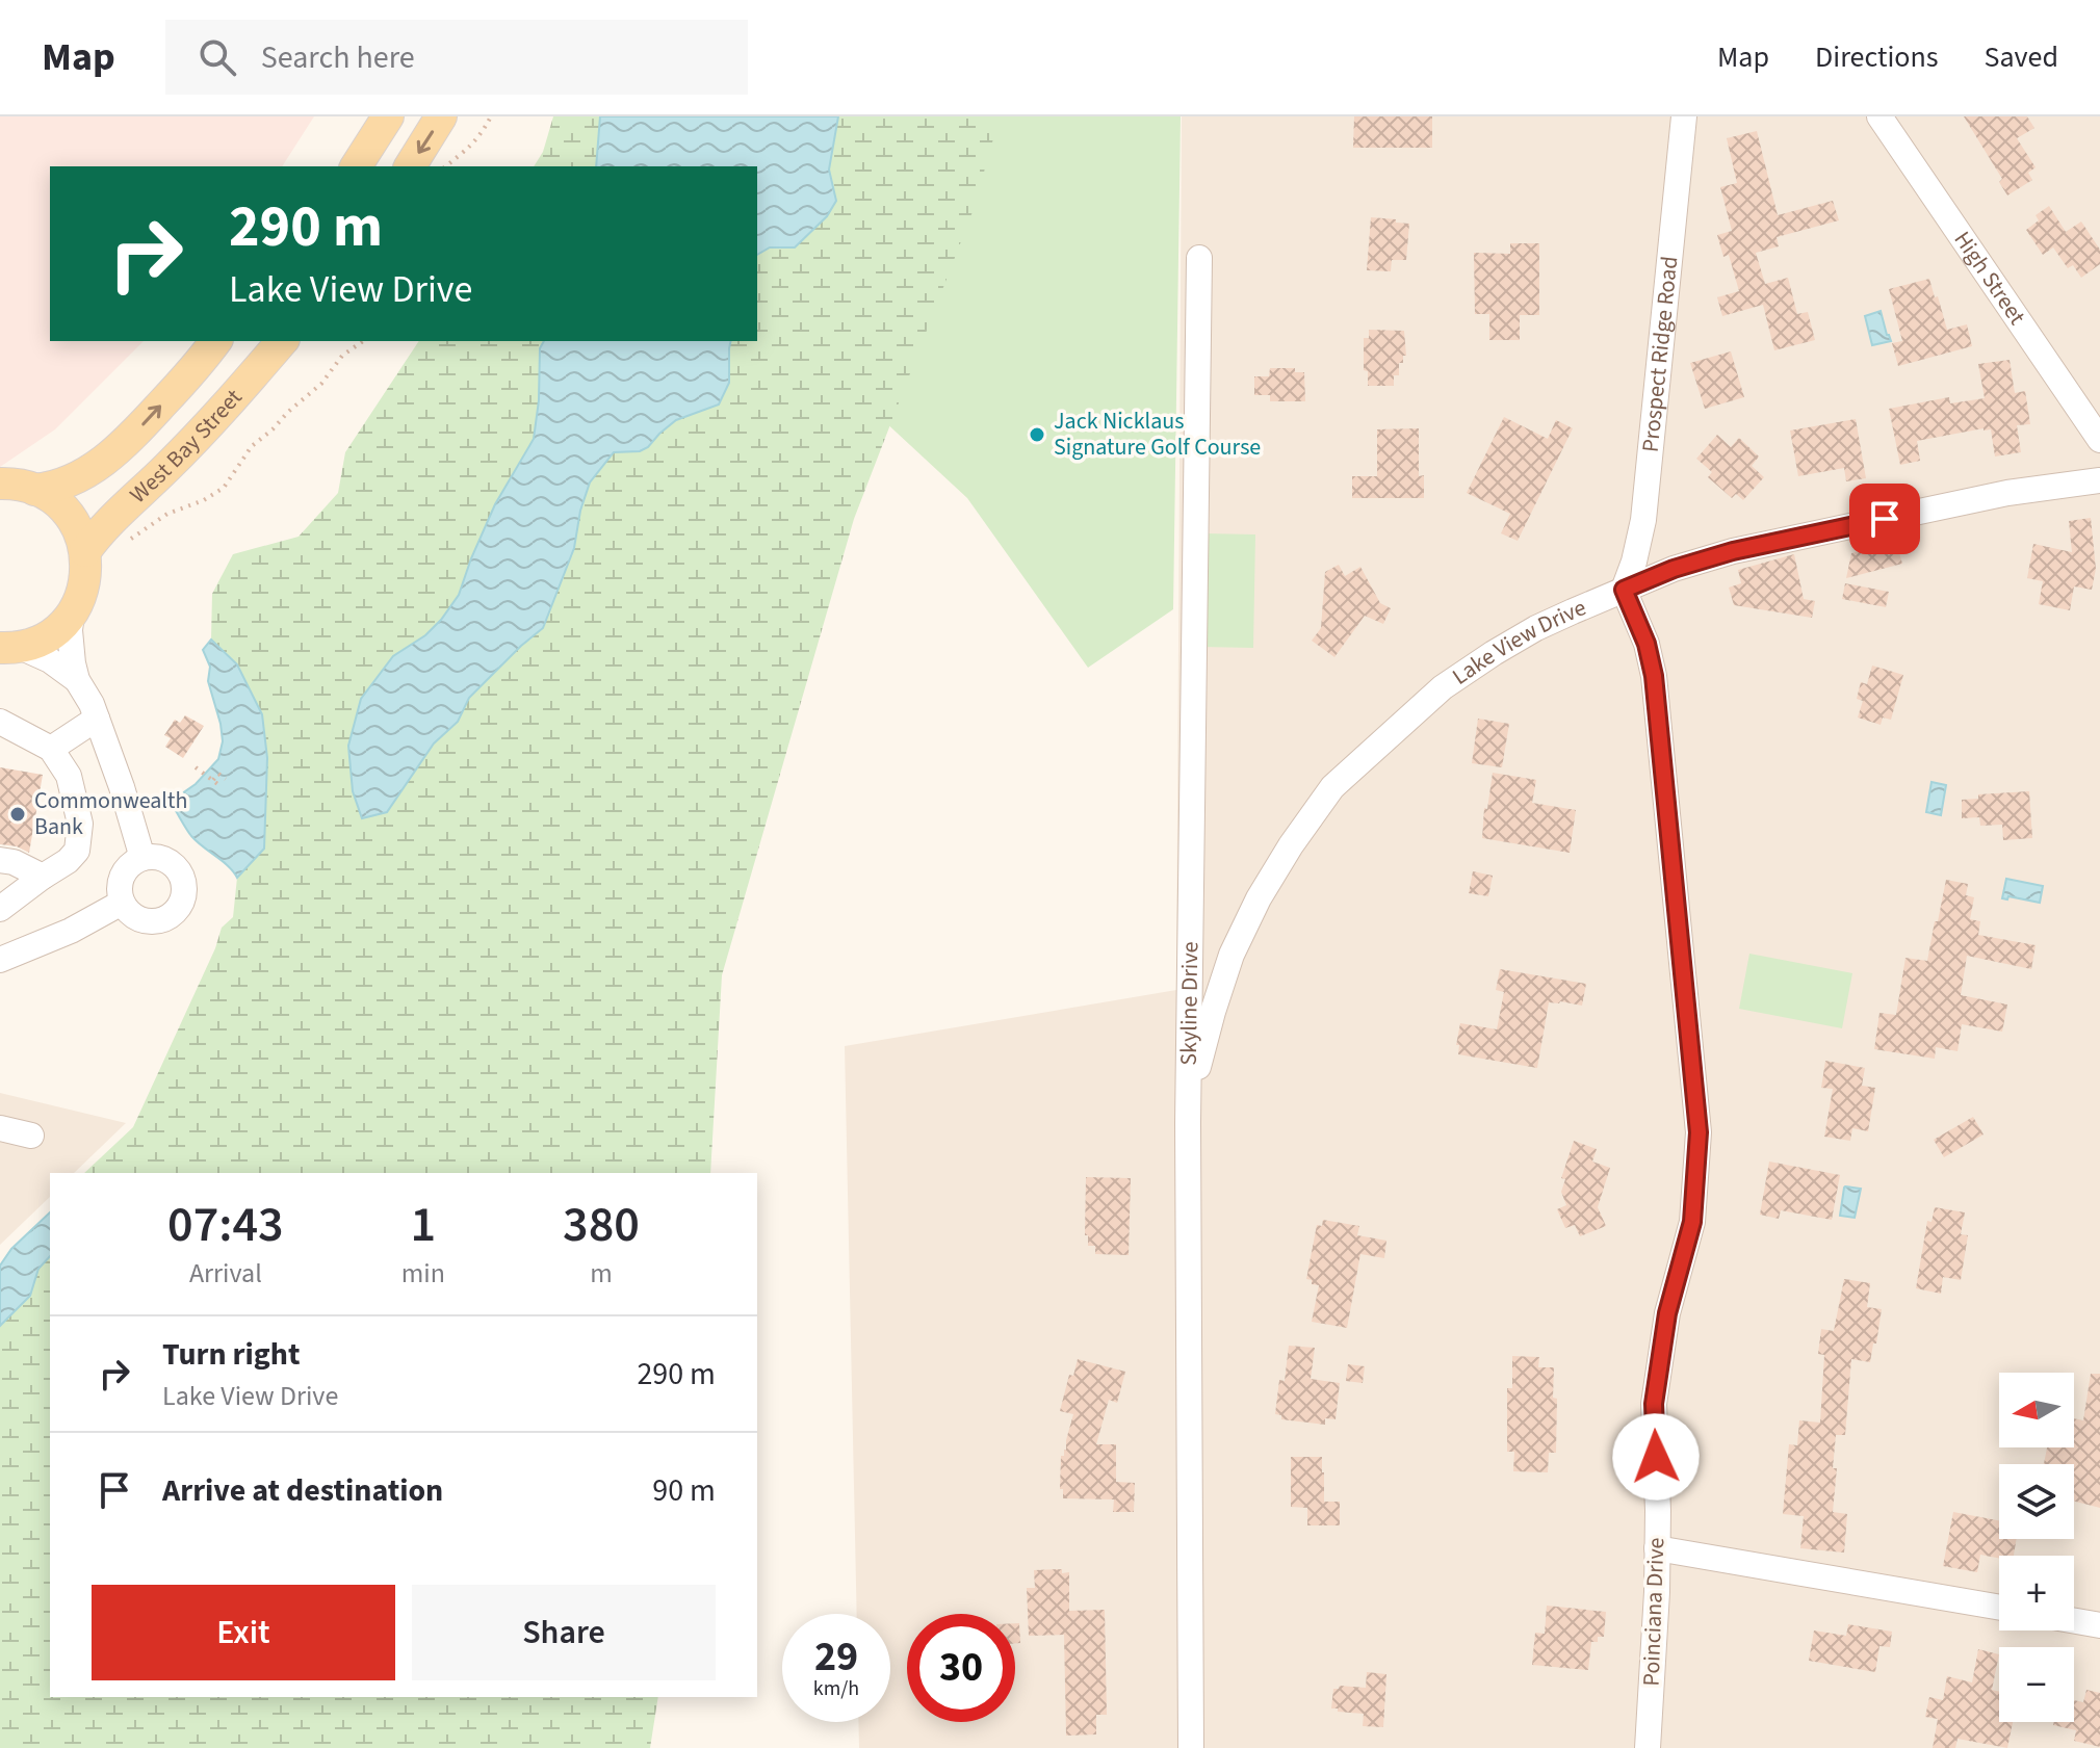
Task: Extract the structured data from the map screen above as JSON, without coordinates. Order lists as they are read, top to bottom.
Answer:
{
  "streets": {
    "main road": ["West Bay Street"],
    "street": [
      "High Street",
      "Prospect Ridge Road",
      "Lake View Drive",
      "Skyline Drive",
      "Poinciana Drive"
    ]
  },
  "crossings": [
    ["Prospect Ridge Road", "Lake View Drive"],
    ["Prospect Ridge Road", "Poinciana Drive"],
    ["Lake View Drive", "Skyline Drive"],
    ["Lake View Drive", "Poinciana Drive"]
  ],
  "places": ["Jack Nicklaus Signature Golf Course", "Commonwealth Bank"],
  "north": "left",
  "page": {
    "header": "Map",
    "search": "Search here",
    "nav": ["Map", "Directions", "Saved"],
    "turn": ["290 m", "Lake View Drive"],
    "eta": [
      "07:43",
      "Arrival",
      "1",
      "min",
      "380",
      "m"
    ],
    "list": [
      {
        "name": "Turn right",
        "note": "Lake View Drive",
        "value": "290 m"
      },
      {
        "name": "Arrive at destination",
        "value": "90 m"
      }
    ],
    "map_buttons": ["+", "−"],
    "buttons": ["Exit", "Share"],
    "speed": "29 km/h",
    "limit": "30"
  }
}
